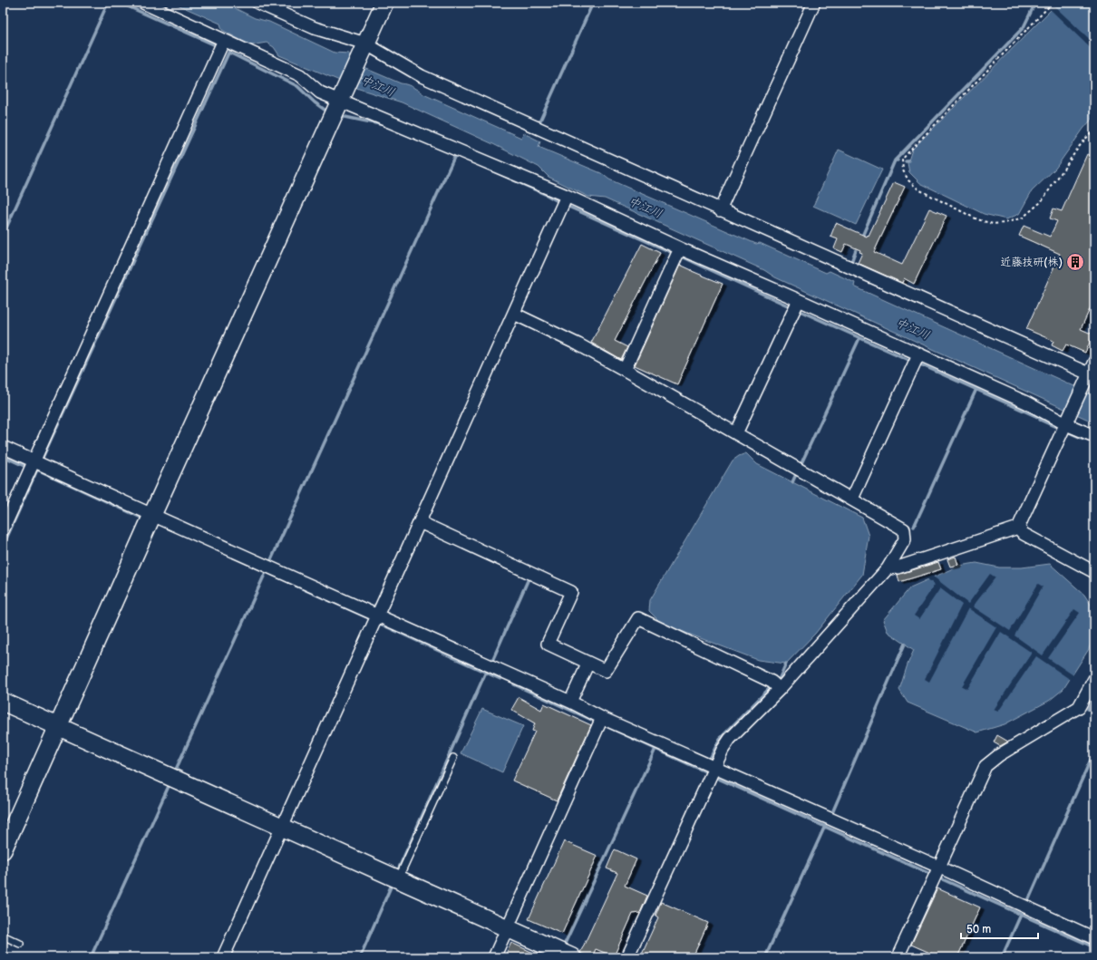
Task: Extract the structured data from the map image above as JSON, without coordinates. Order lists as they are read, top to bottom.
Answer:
{
  "water": ["中江川"],
  "places": {
    "building": ["近藤技研(株)"]
  },
  "scale_bar": "50 m"
}
